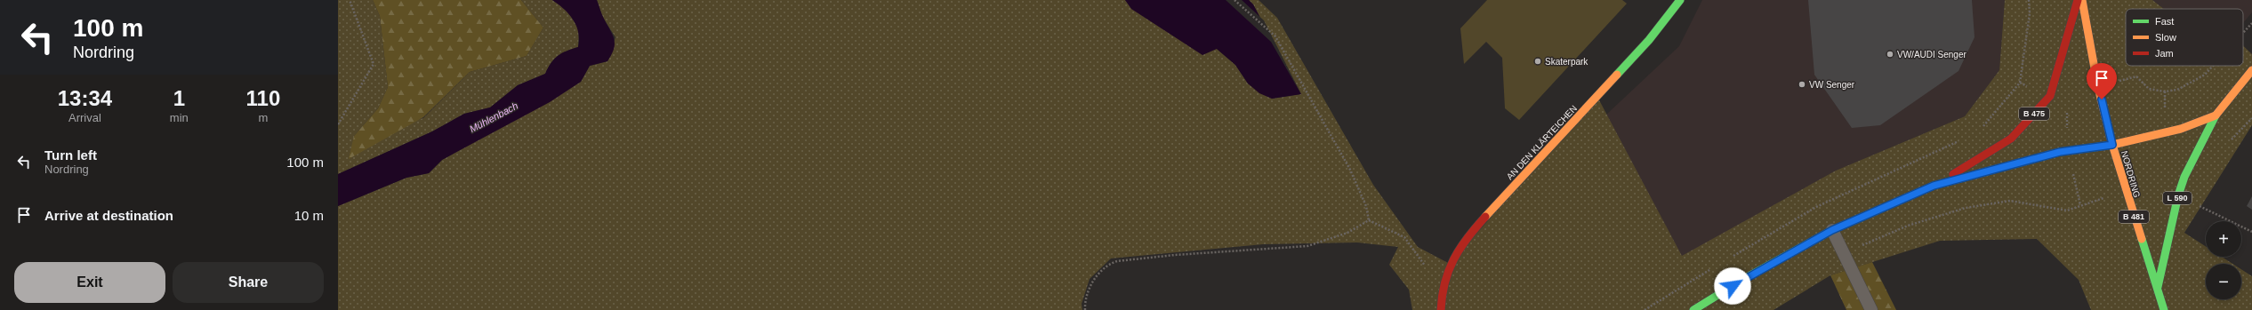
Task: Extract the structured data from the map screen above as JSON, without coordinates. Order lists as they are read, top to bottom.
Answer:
{
  "streets": {
    "main road": [
      "B 475",
      "AN DEN KLÄRTEICHEN",
      "NORDRING",
      "L 590",
      "B 481"
    ]
  },
  "crossings": [
    ["B 475", "NORDRING"],
    ["B 475", "L 590"],
    ["NORDRING", "L 590"]
  ],
  "water": ["Mühlenbach"],
  "places": ["VW/AUDI Senger", "Skaterpark", "VW Senger"],
  "legend": ["Fast", "Slow", "Jam"],
  "page": {
    "turn": ["100 m", "Nordring"],
    "eta": [
      "13:34",
      "Arrival",
      "1",
      "min",
      "110",
      "m"
    ],
    "list": [
      {
        "name": "Turn left",
        "note": "Nordring",
        "value": "100 m"
      },
      {
        "name": "Arrive at destination",
        "value": "10 m"
      }
    ],
    "map_buttons": ["+", "−"],
    "buttons": ["Exit", "Share"]
  }
}
